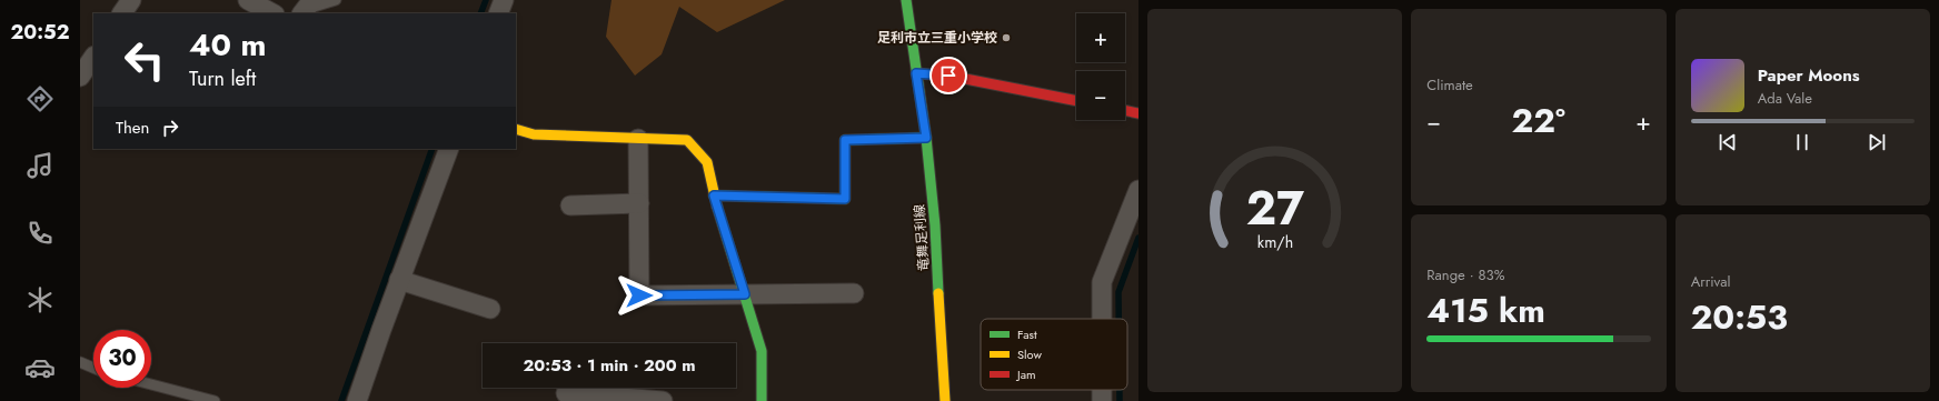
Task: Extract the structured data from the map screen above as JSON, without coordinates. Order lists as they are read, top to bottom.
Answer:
{
  "streets": {
    "street": ["竜舞足利線"]
  },
  "places": ["足利市立三重小学校"],
  "legend": ["Fast", "Slow", "Jam"],
  "page": {
    "tabs": "20:52",
    "tile": [
      "Climate",
      ["Range · 83%", "415 km"],
      ["Arrival", "20:53"]
    ],
    "map_buttons": ["+", "−"],
    "turn": ["40 m", "Turn left"],
    "song": ["Paper Moons", "Ada Vale"],
    "heat": ["−", "22°", "+"],
    "then": "Then",
    "limit": "30",
    "trip": "20:53 · 1 min · 200 m",
    "gauge": ["27", "km/h"]
  }
}
